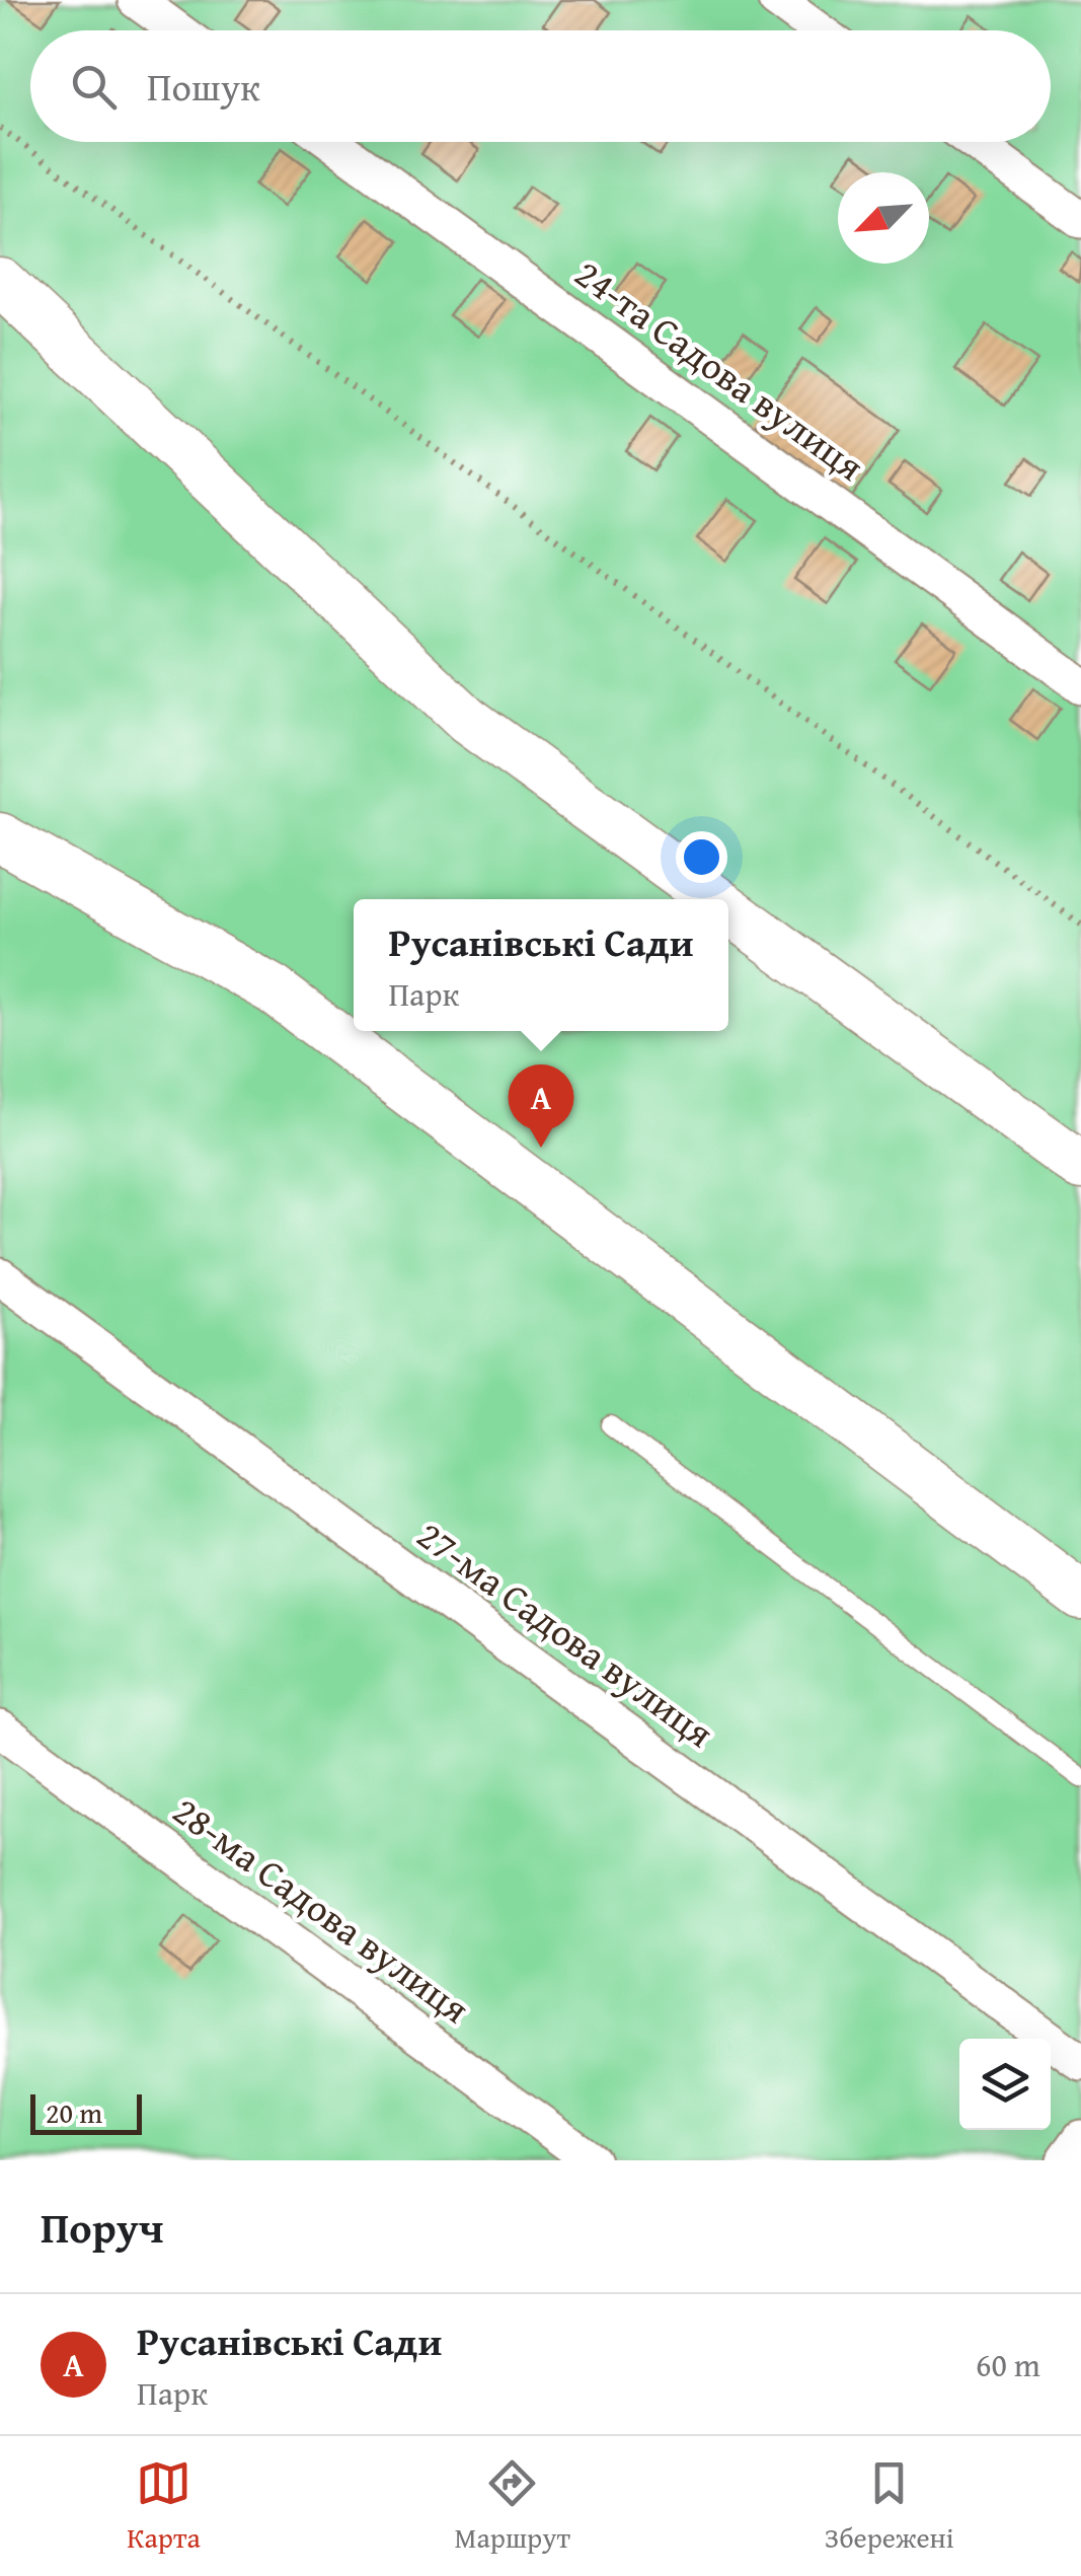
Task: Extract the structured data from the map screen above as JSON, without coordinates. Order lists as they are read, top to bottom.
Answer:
{
  "streets": {
    "street": ["24-та Садова вулиця", "27-ма Садова вулиця", "28-ма Садова вулиця"]
  },
  "scale_bar": "20 m",
  "north": "bottom left",
  "page": {
    "search": "Пошук",
    "popup": ["Русанівські Сади", "Парк"],
    "pins": "A",
    "scale": "20 m",
    "heading": "Поруч",
    "list": [
      {
        "mark": "A",
        "name": "Русанівські Сади",
        "note": "Парк",
        "value": "60 m"
      }
    ],
    "nav": ["Карта", "Маршрут", "Збережені"]
  }
}
